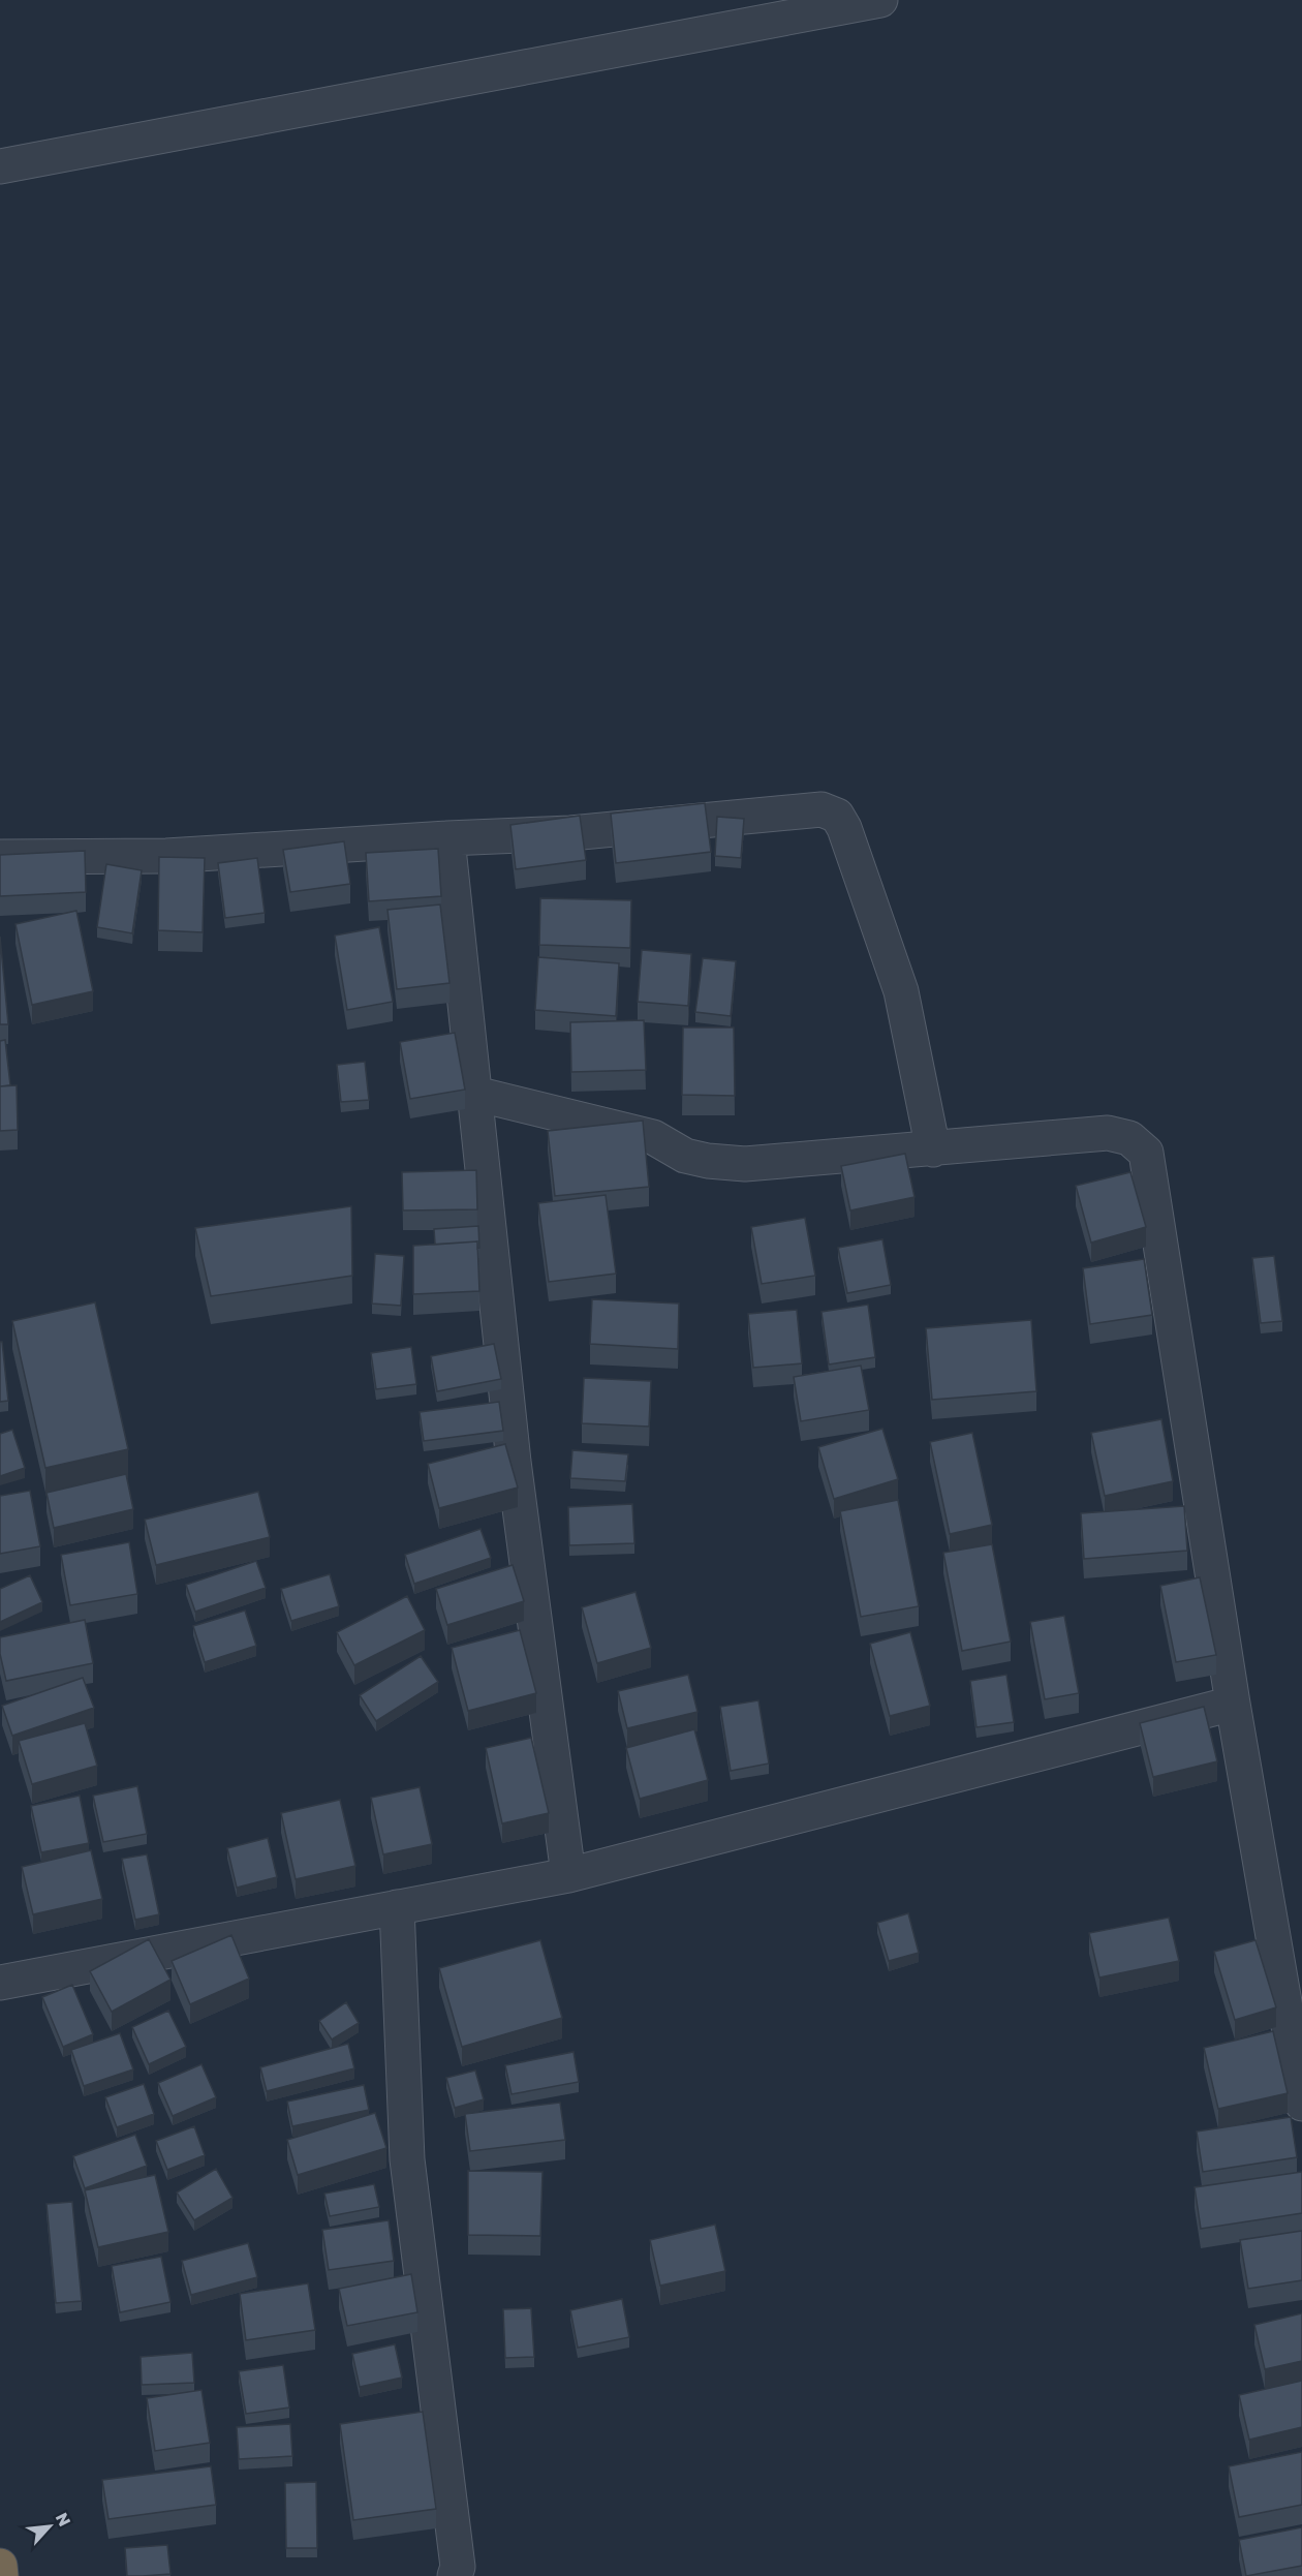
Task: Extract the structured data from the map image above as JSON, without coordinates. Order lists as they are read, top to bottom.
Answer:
{
  "north": "top right"
}
